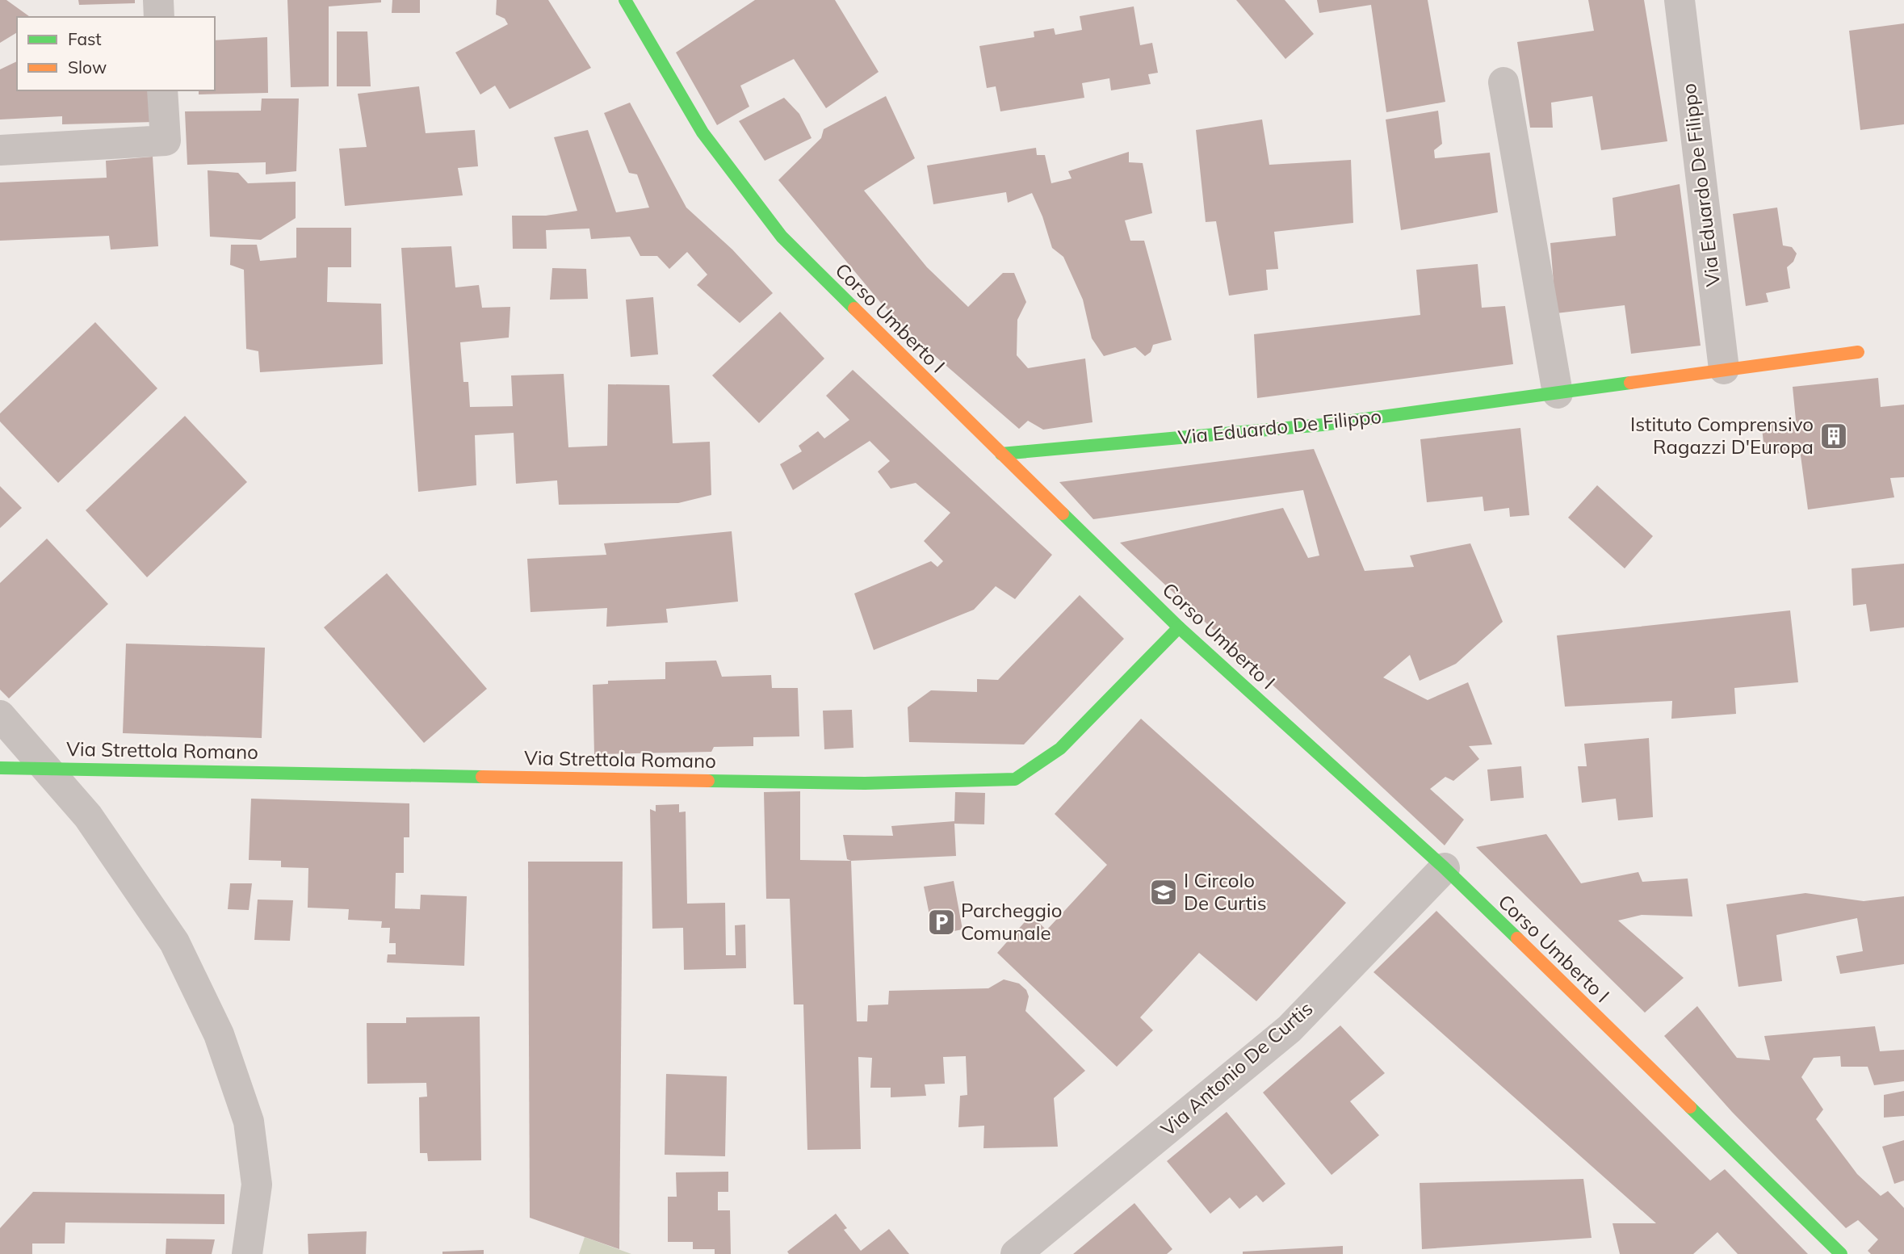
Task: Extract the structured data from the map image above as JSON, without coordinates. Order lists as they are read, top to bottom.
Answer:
{
  "streets": {
    "street": [
      "Via Eduardo De Filippo",
      "Corso Umberto I",
      "Via Strettola Romano",
      "Via Antonio De Curtis"
    ]
  },
  "crossings": [
    ["Via Eduardo De Filippo", "Corso Umberto I"],
    ["Corso Umberto I", "Via Strettola Romano"],
    ["Corso Umberto I", "Via Antonio De Curtis"]
  ],
  "places": {
    "building": ["Istituto Comprensivo Ragazzi D'Europa"],
    "school or university": ["I Circolo De Curtis"],
    "parking": ["Parcheggio Comunale"]
  },
  "legend": ["Fast", "Slow"]
}
